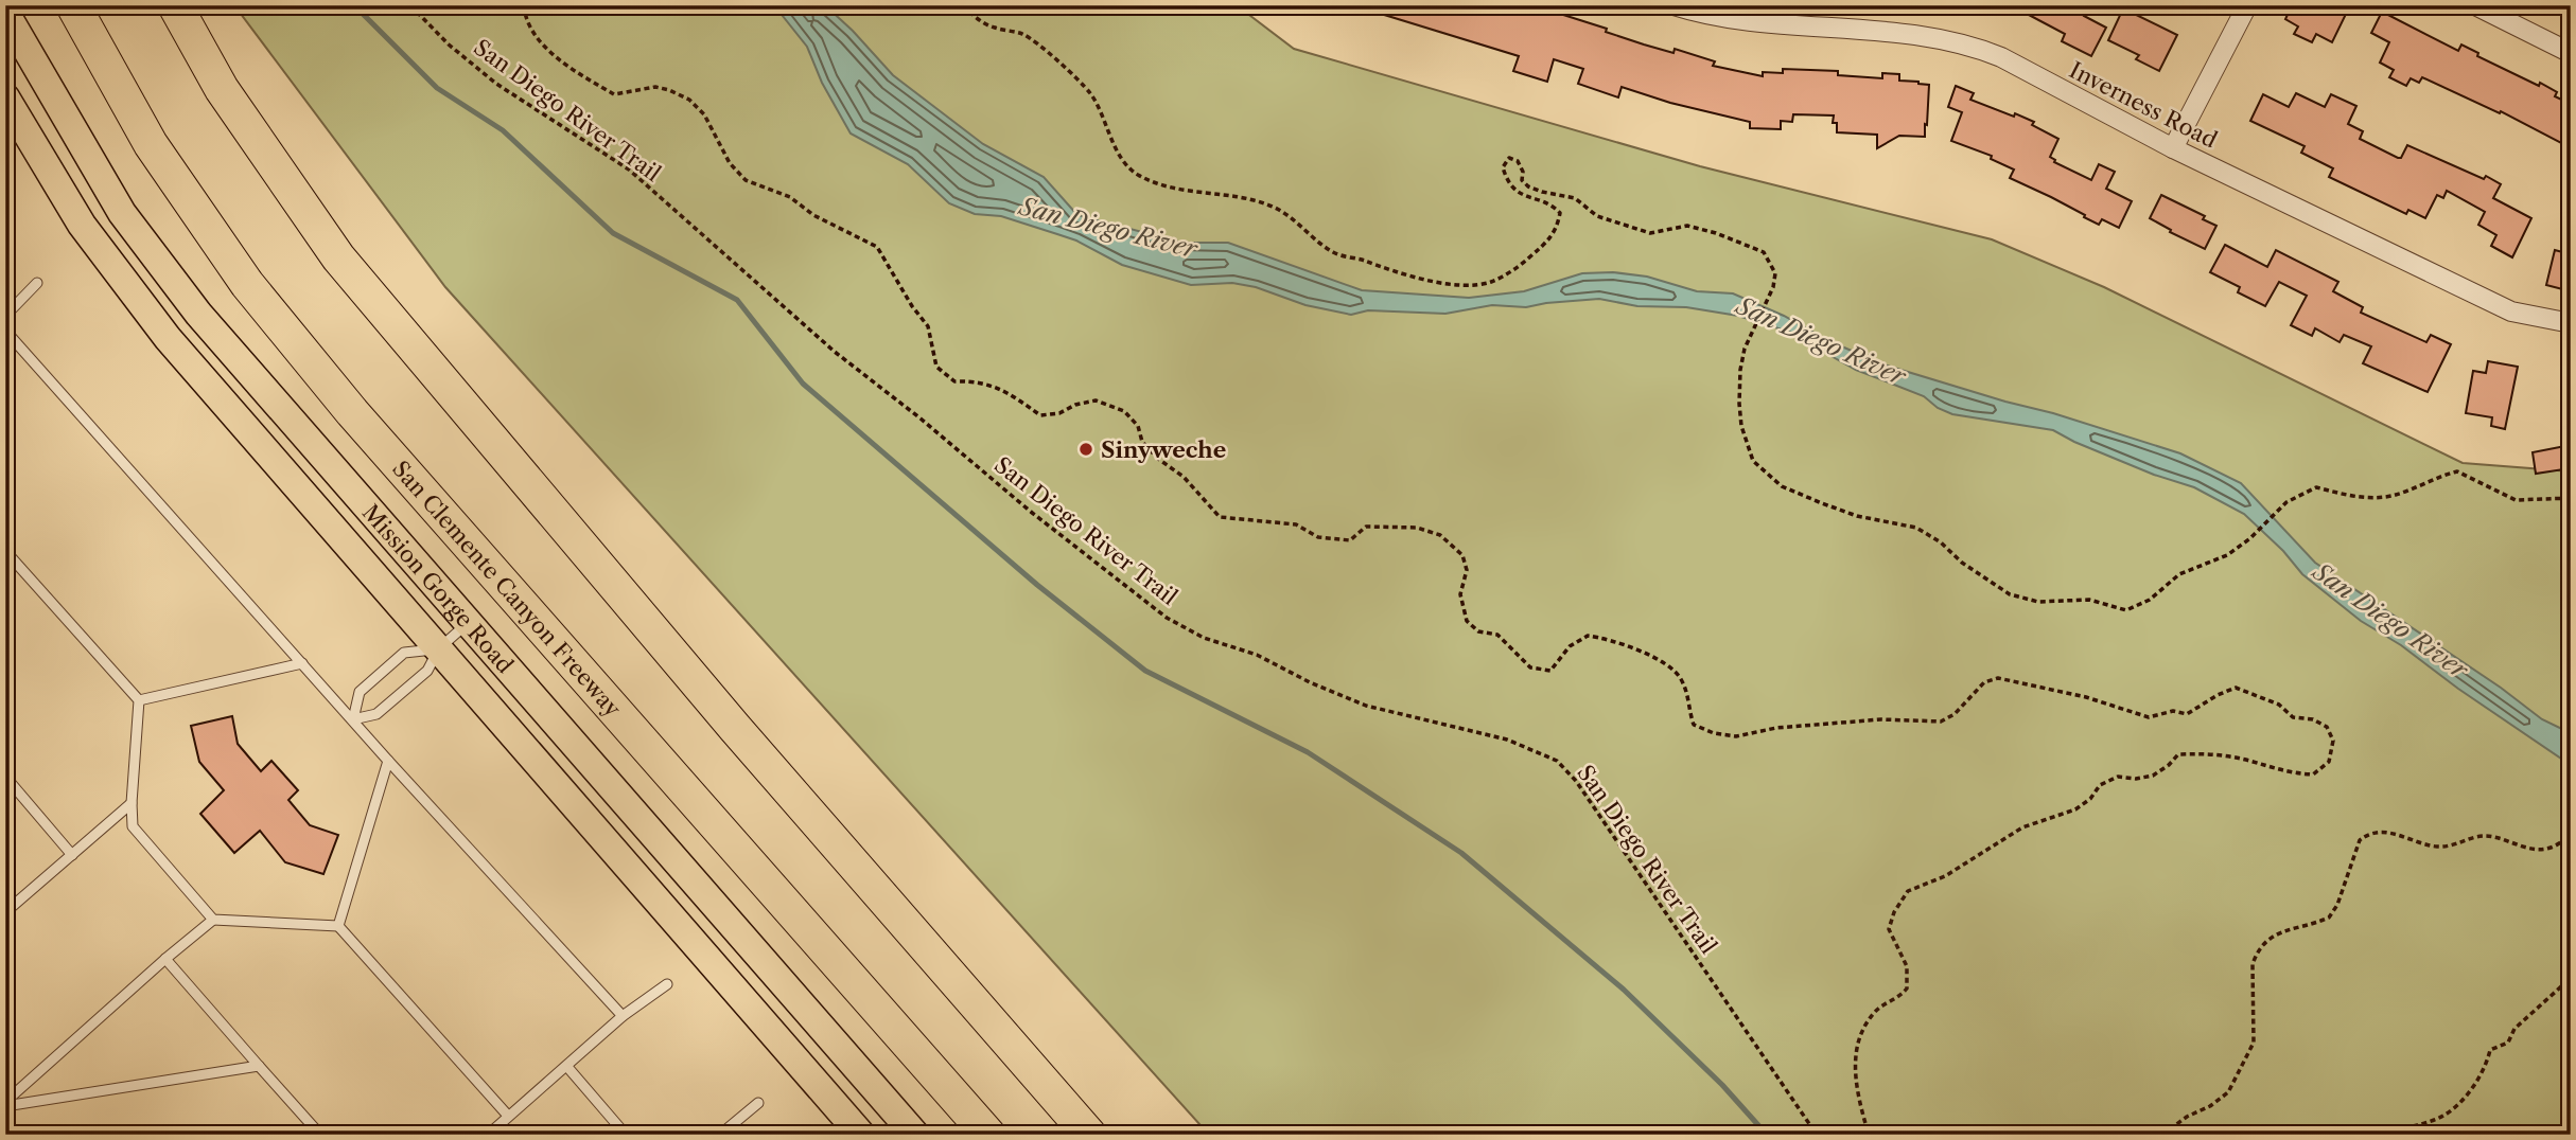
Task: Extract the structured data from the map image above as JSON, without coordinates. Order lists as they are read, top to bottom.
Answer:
{
  "streets": {
    "highway": ["San Clemente Canyon Freeway"],
    "main road": ["Mission Gorge Road"],
    "street": ["Inverness Road"],
    "path": ["San Diego River Trail"]
  },
  "water": ["San Diego River"],
  "places": ["Sinyweche"]
}
